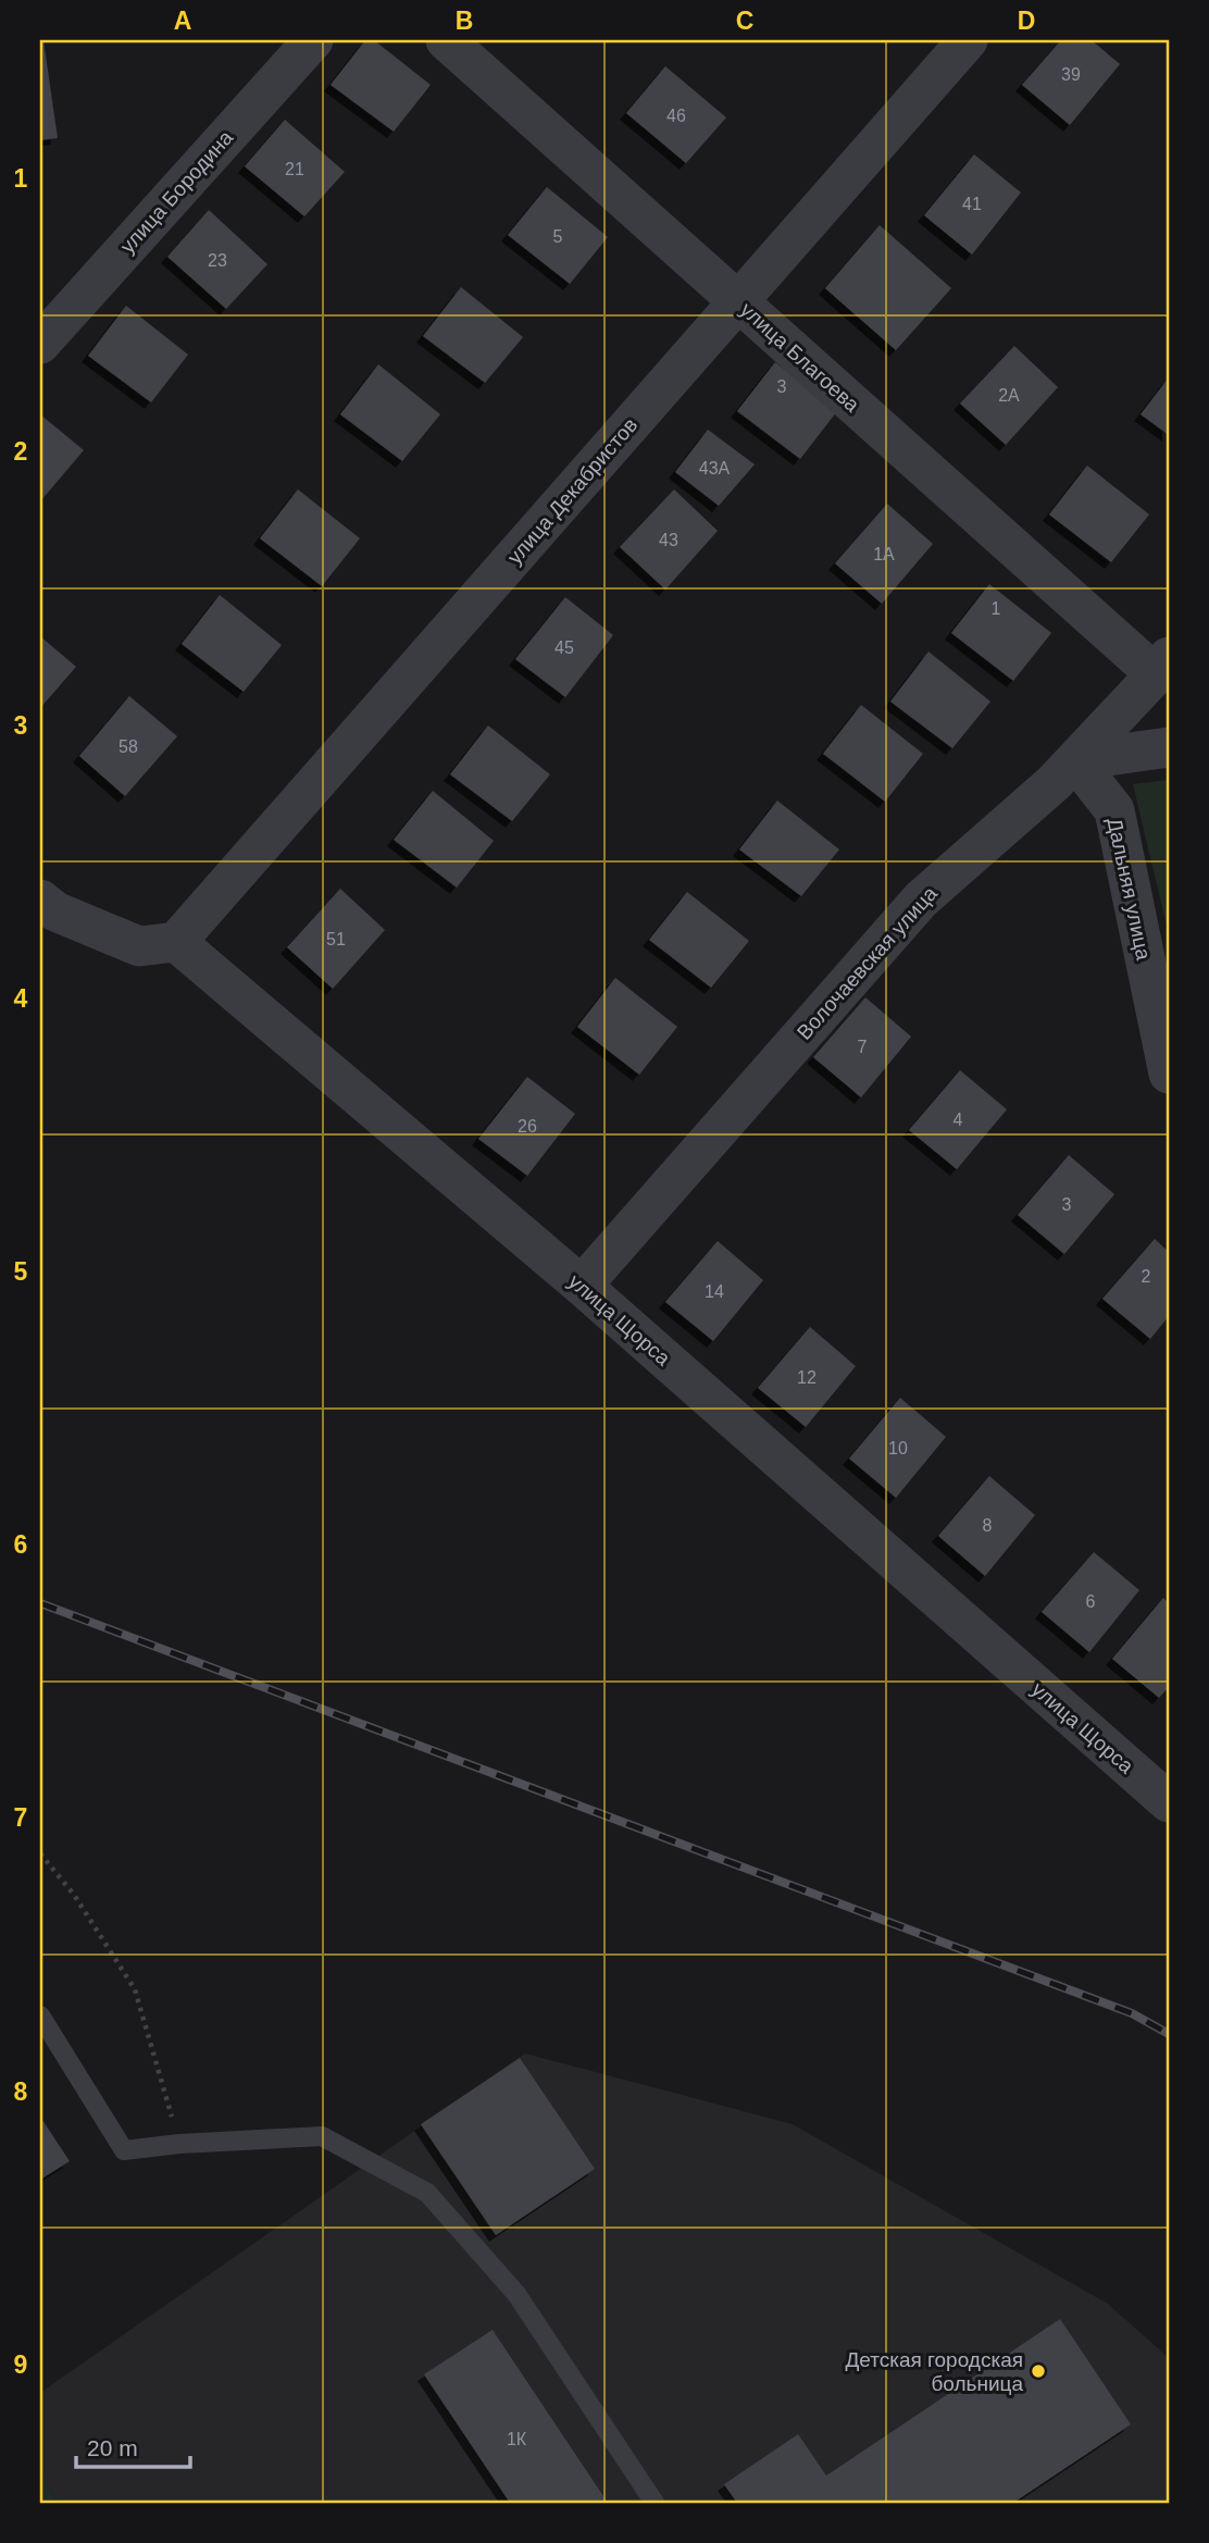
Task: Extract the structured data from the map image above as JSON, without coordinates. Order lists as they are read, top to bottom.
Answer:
{
  "streets": {
    "street": [
      "улица Бородина",
      "улица Благоева",
      "улица Декабристов",
      "Дальняя улица",
      "Волочаевская улица",
      "улица Щорса"
    ]
  },
  "crossings": [
    ["улица Благоева", "улица Декабристов"],
    ["улица Благоева", "Волочаевская улица"],
    ["улица Декабристов", "улица Щорса"],
    ["Дальняя улица", "Волочаевская улица"],
    ["Волочаевская улица", "улица Щорса"]
  ],
  "places": ["Детская городская больница"],
  "house_numbers": [
    "39",
    "46",
    "21",
    "41",
    "5",
    "23",
    "3",
    "2А",
    "43А",
    "43",
    "1А",
    "1",
    "45",
    "58",
    "51",
    "7",
    "4",
    "26",
    "3",
    "2",
    "14",
    "12",
    "10",
    "8",
    "6",
    "1К"
  ],
  "scale_bar": "20 m",
  "grid": {
    "columns": [
      "A",
      "B",
      "C",
      "D"
    ],
    "rows": [
      "1",
      "2",
      "3",
      "4",
      "5",
      "6",
      "7",
      "8",
      "9"
    ]
  }
}
